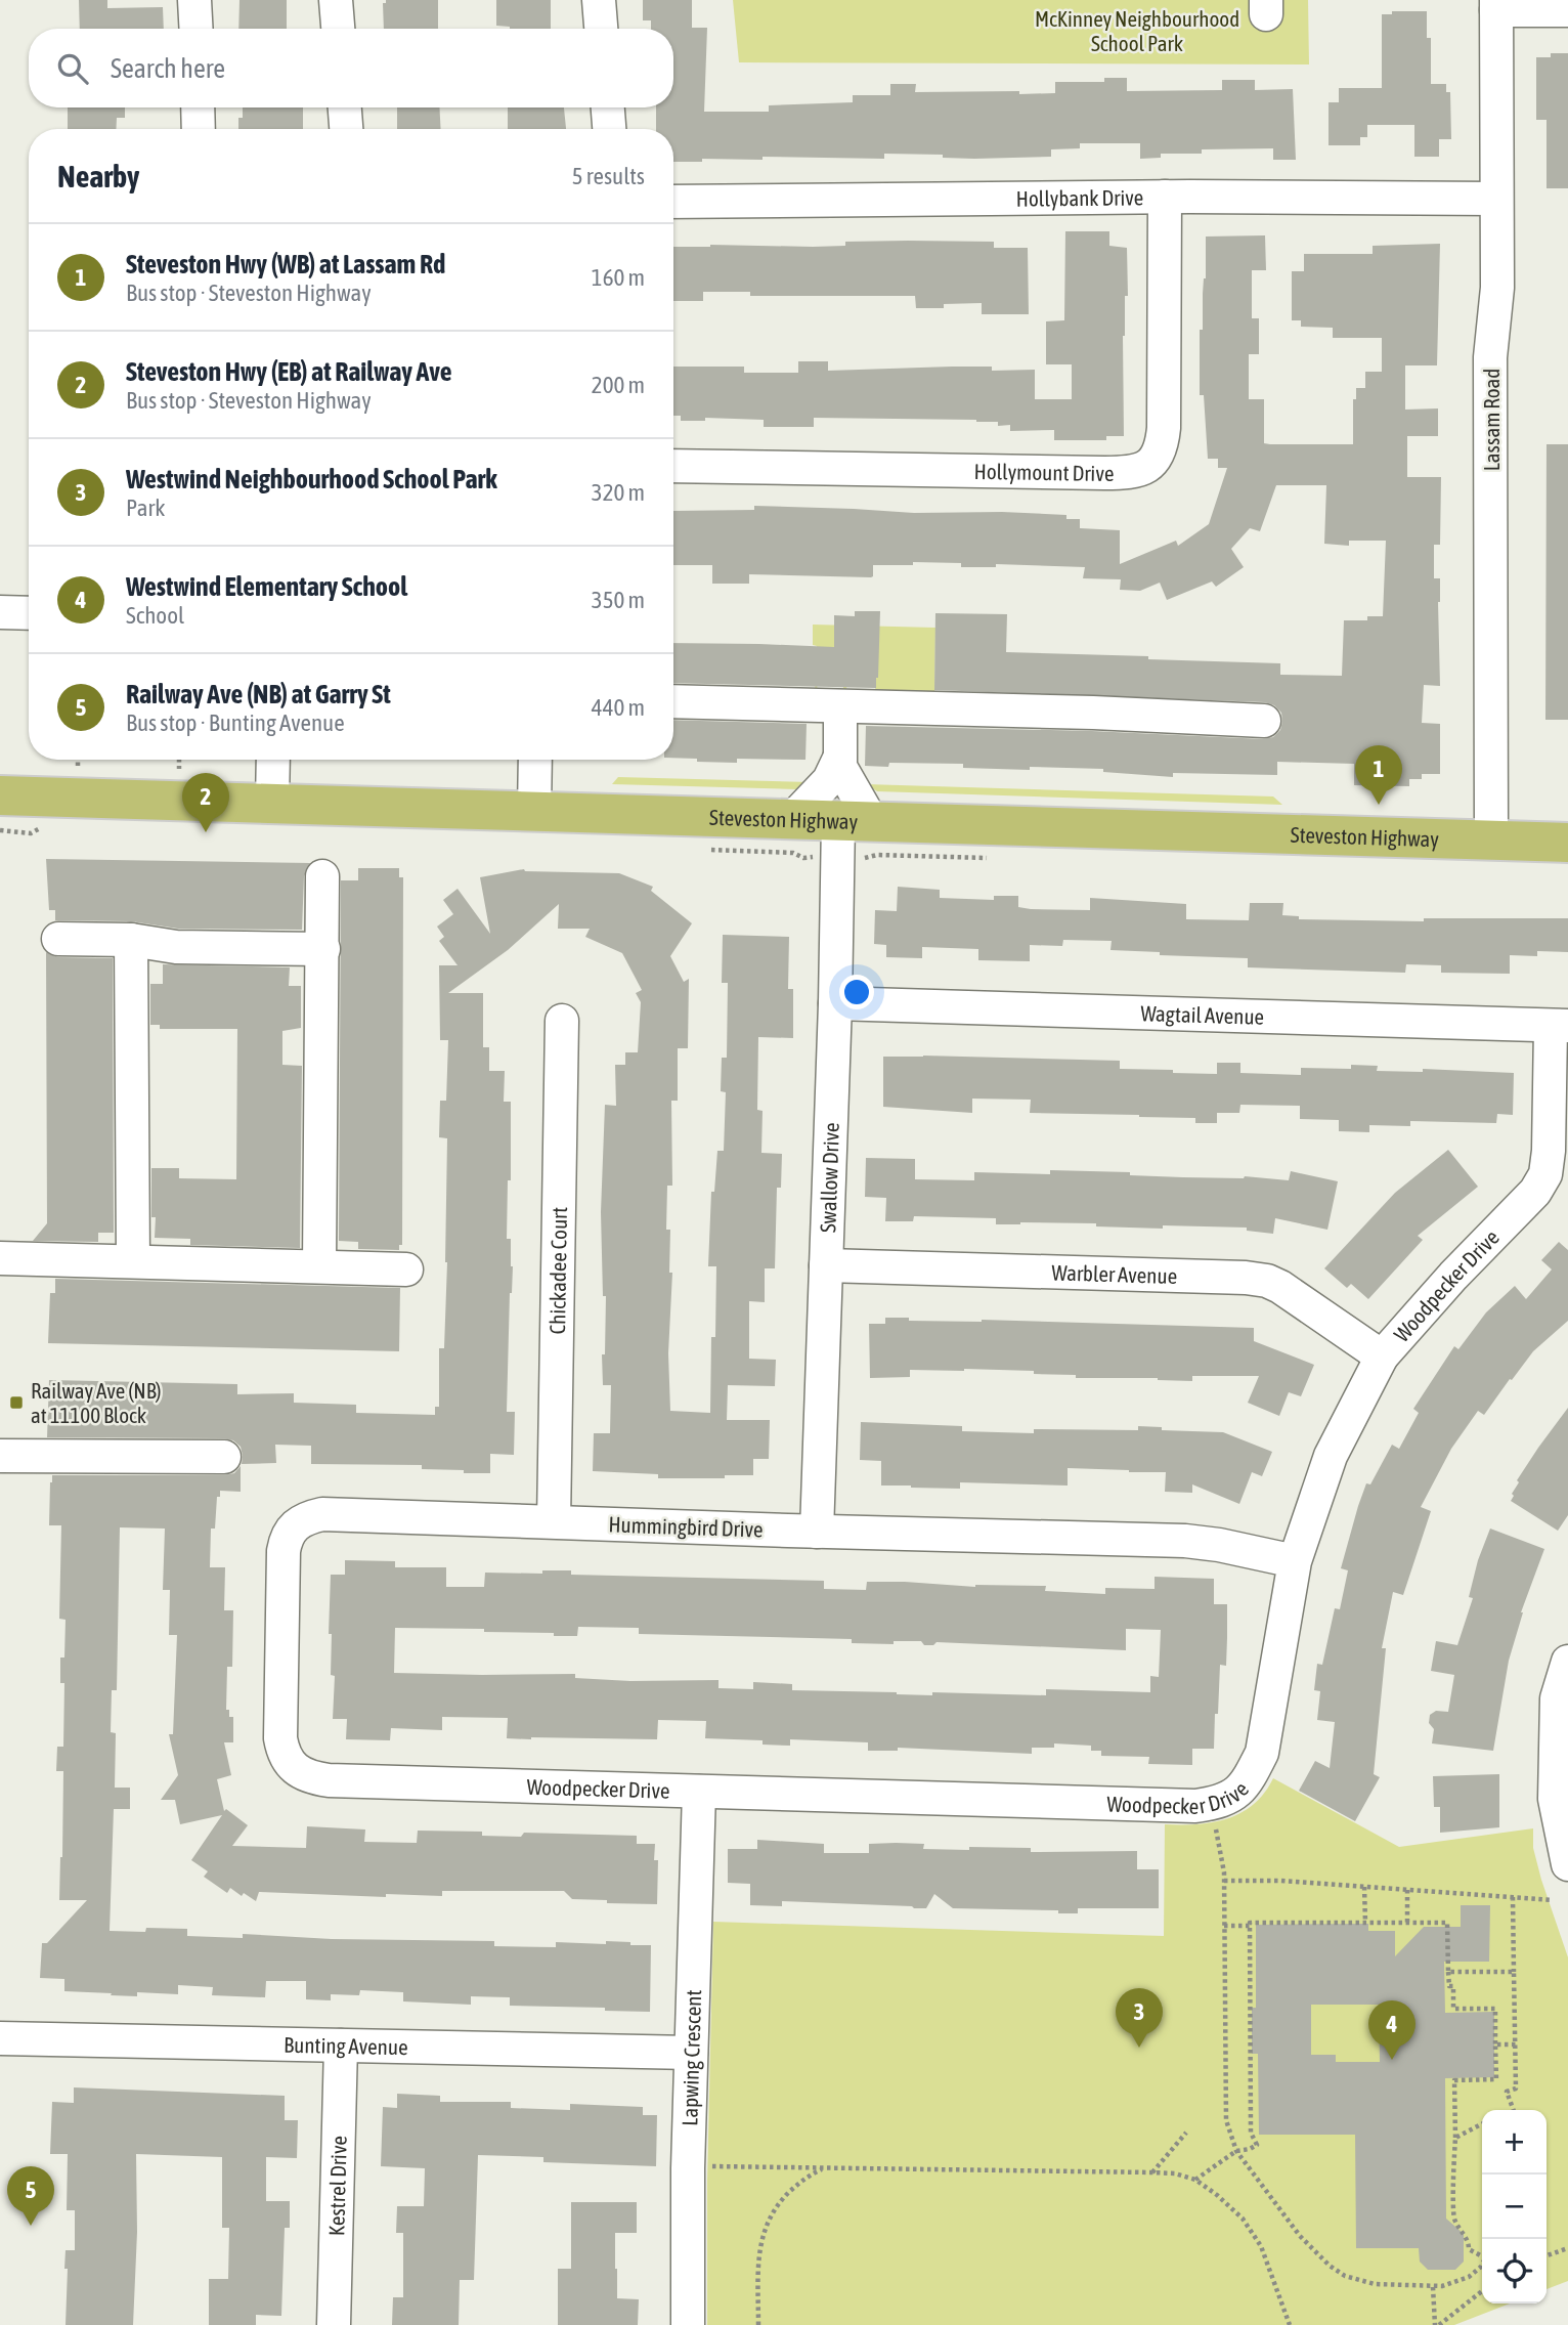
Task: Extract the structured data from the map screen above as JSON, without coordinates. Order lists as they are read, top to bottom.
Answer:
{
  "streets": {
    "main road": ["Steveston Highway"],
    "street": [
      "Hollybank Drive",
      "Lassam Road",
      "Hollymount Drive",
      "Wagtail Avenue",
      "Swallow Drive",
      "Chickadee Court",
      "Warbler Avenue",
      "Woodpecker Drive",
      "Hummingbird Drive",
      "Bunting Avenue",
      "Lapwing Crescent",
      "Kestrel Drive"
    ]
  },
  "crossings": [
    ["Hollybank Drive", "Lassam Road"],
    ["Hollybank Drive", "Hollymount Drive"],
    ["Lassam Road", "Steveston Highway"],
    ["Steveston Highway", "Swallow Drive"],
    ["Wagtail Avenue", "Swallow Drive"],
    ["Wagtail Avenue", "Woodpecker Drive"],
    ["Swallow Drive", "Warbler Avenue"],
    ["Swallow Drive", "Hummingbird Drive"],
    ["Chickadee Court", "Hummingbird Drive"],
    ["Warbler Avenue", "Woodpecker Drive"],
    ["Woodpecker Drive", "Hummingbird Drive"],
    ["Woodpecker Drive", "Lapwing Crescent"],
    ["Bunting Avenue", "Lapwing Crescent"],
    ["Bunting Avenue", "Kestrel Drive"]
  ],
  "parks": ["McKinney Neighbourhood School Park"],
  "places": {
    "transit": ["Railway Ave (NB) at 11100 Block"]
  },
  "page": {
    "search": "Search here",
    "heading": ["Nearby", "5 results"],
    "list": [
      {
        "mark": "1",
        "name": "Steveston Hwy (WB) at Lassam Rd",
        "note": "Bus stop · Steveston Highway",
        "value": "160 m"
      },
      {
        "mark": "2",
        "name": "Steveston Hwy (EB) at Railway Ave",
        "note": "Bus stop · Steveston Highway",
        "value": "200 m"
      },
      {
        "mark": "3",
        "name": "Westwind Neighbourhood School Park",
        "note": "Park",
        "value": "320 m"
      },
      {
        "mark": "4",
        "name": "Westwind Elementary School",
        "note": "School",
        "value": "350 m"
      },
      {
        "mark": "5",
        "name": "Railway Ave (NB) at Garry St",
        "note": "Bus stop · Bunting Avenue",
        "value": "440 m"
      }
    ],
    "pins": [
      "1",
      "2",
      "3",
      "4",
      "5"
    ],
    "map_buttons": ["+", "−"]
  }
}
